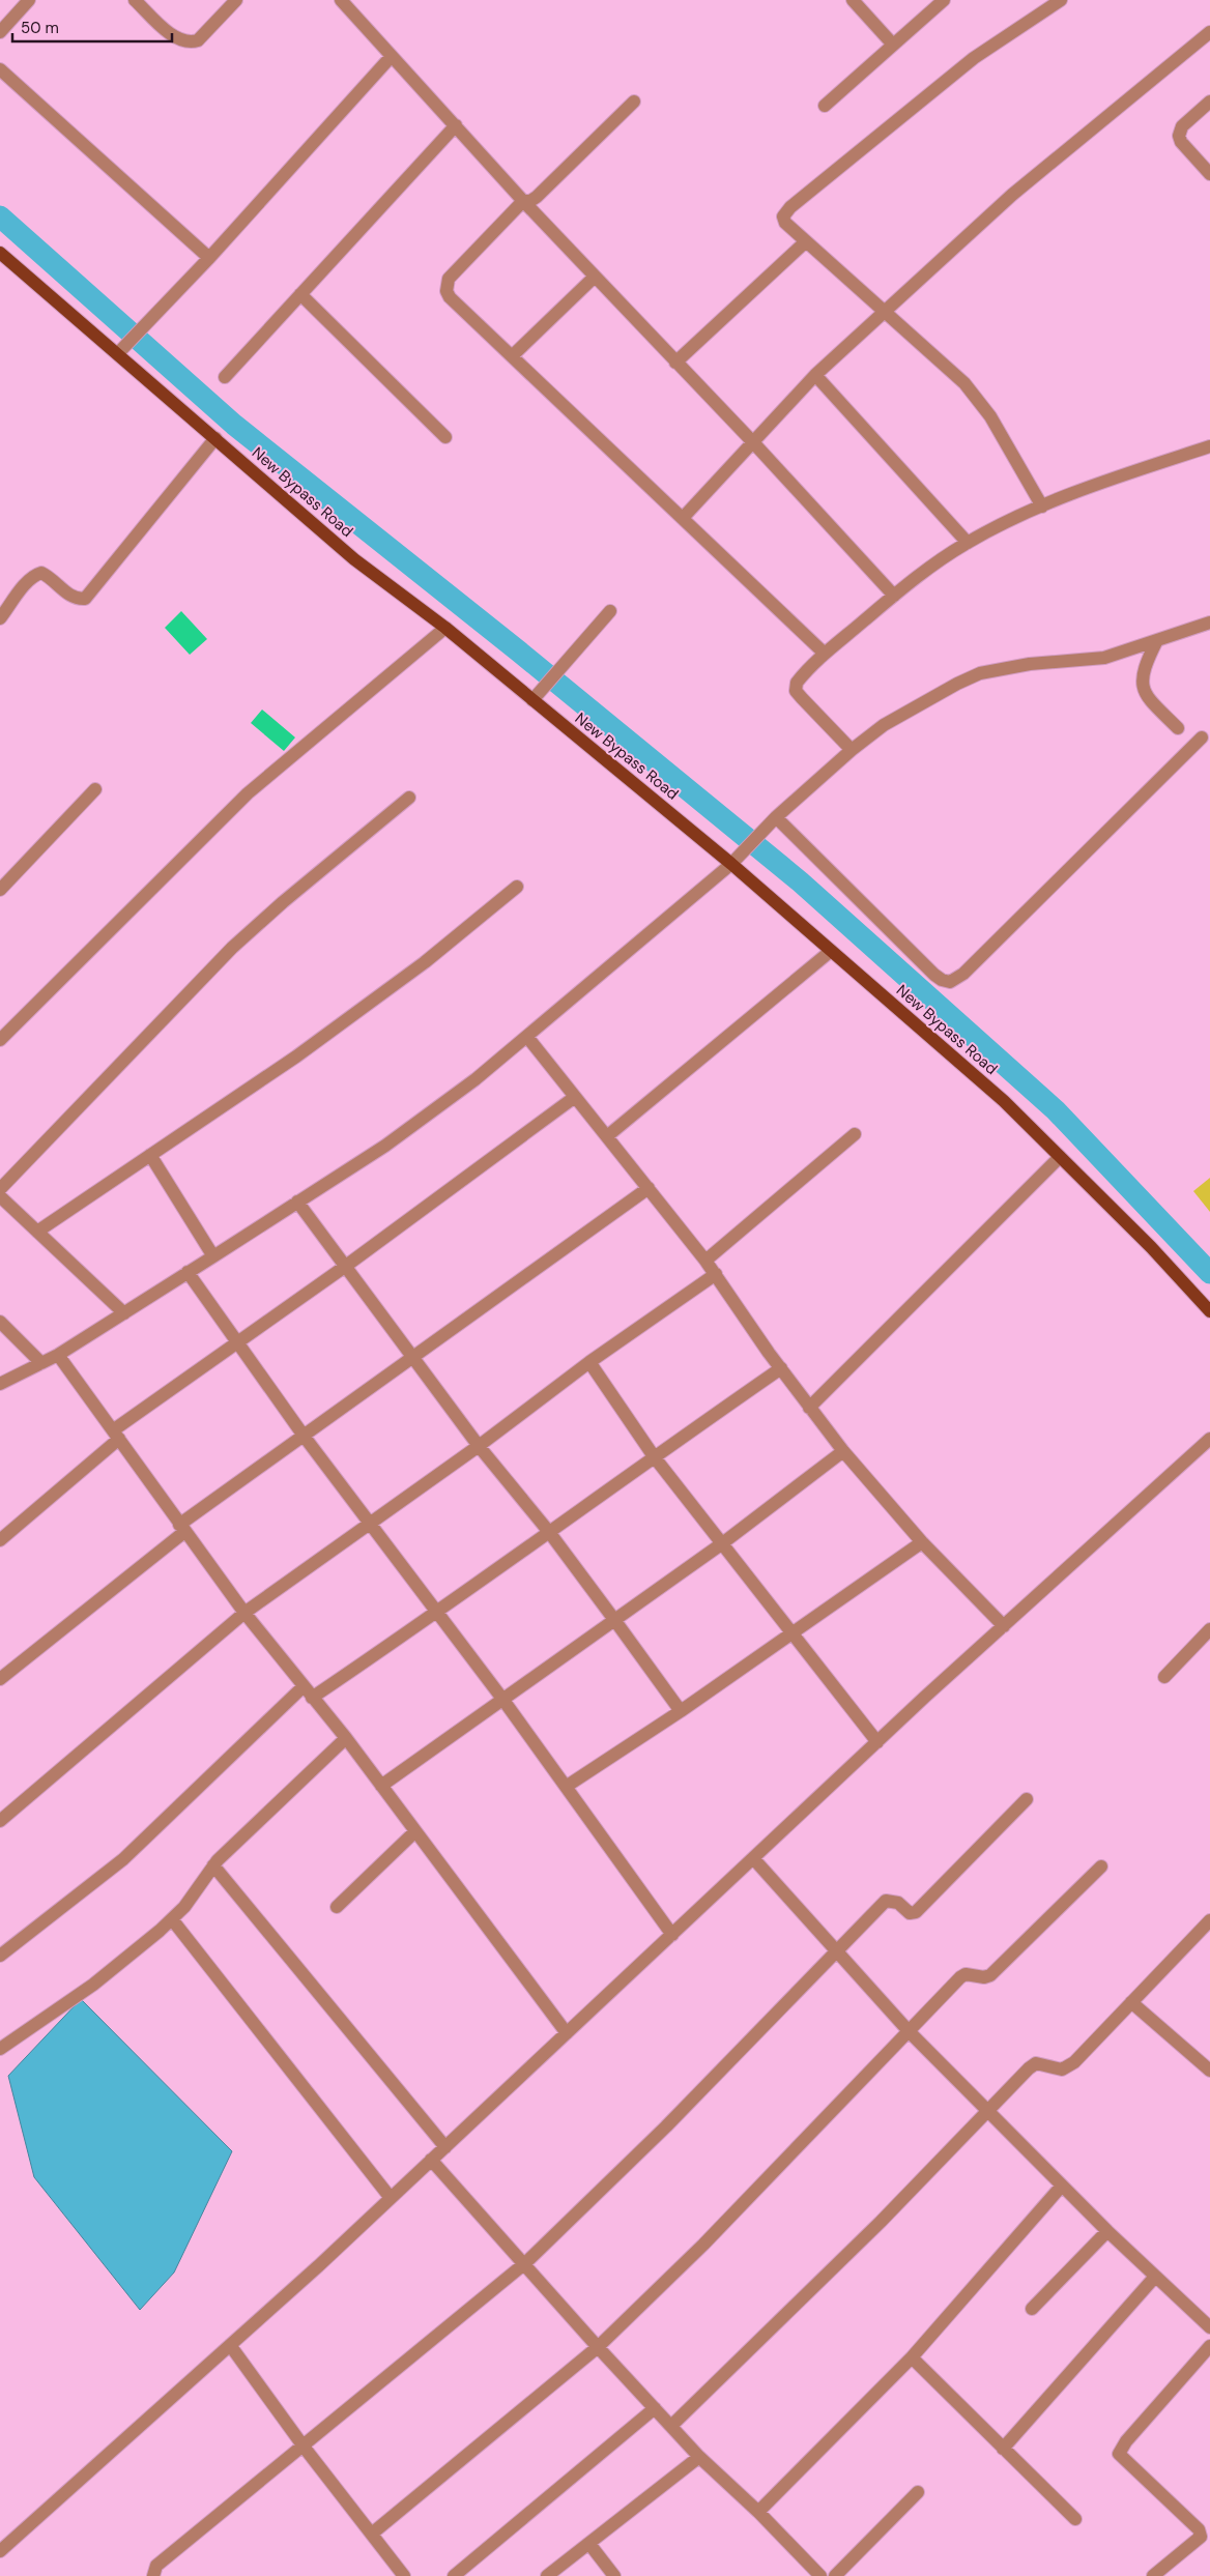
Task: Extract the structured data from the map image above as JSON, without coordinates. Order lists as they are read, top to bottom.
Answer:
{
  "streets": {
    "main road": ["New Bypass Road"]
  },
  "scale_bar": "50 m"
}
